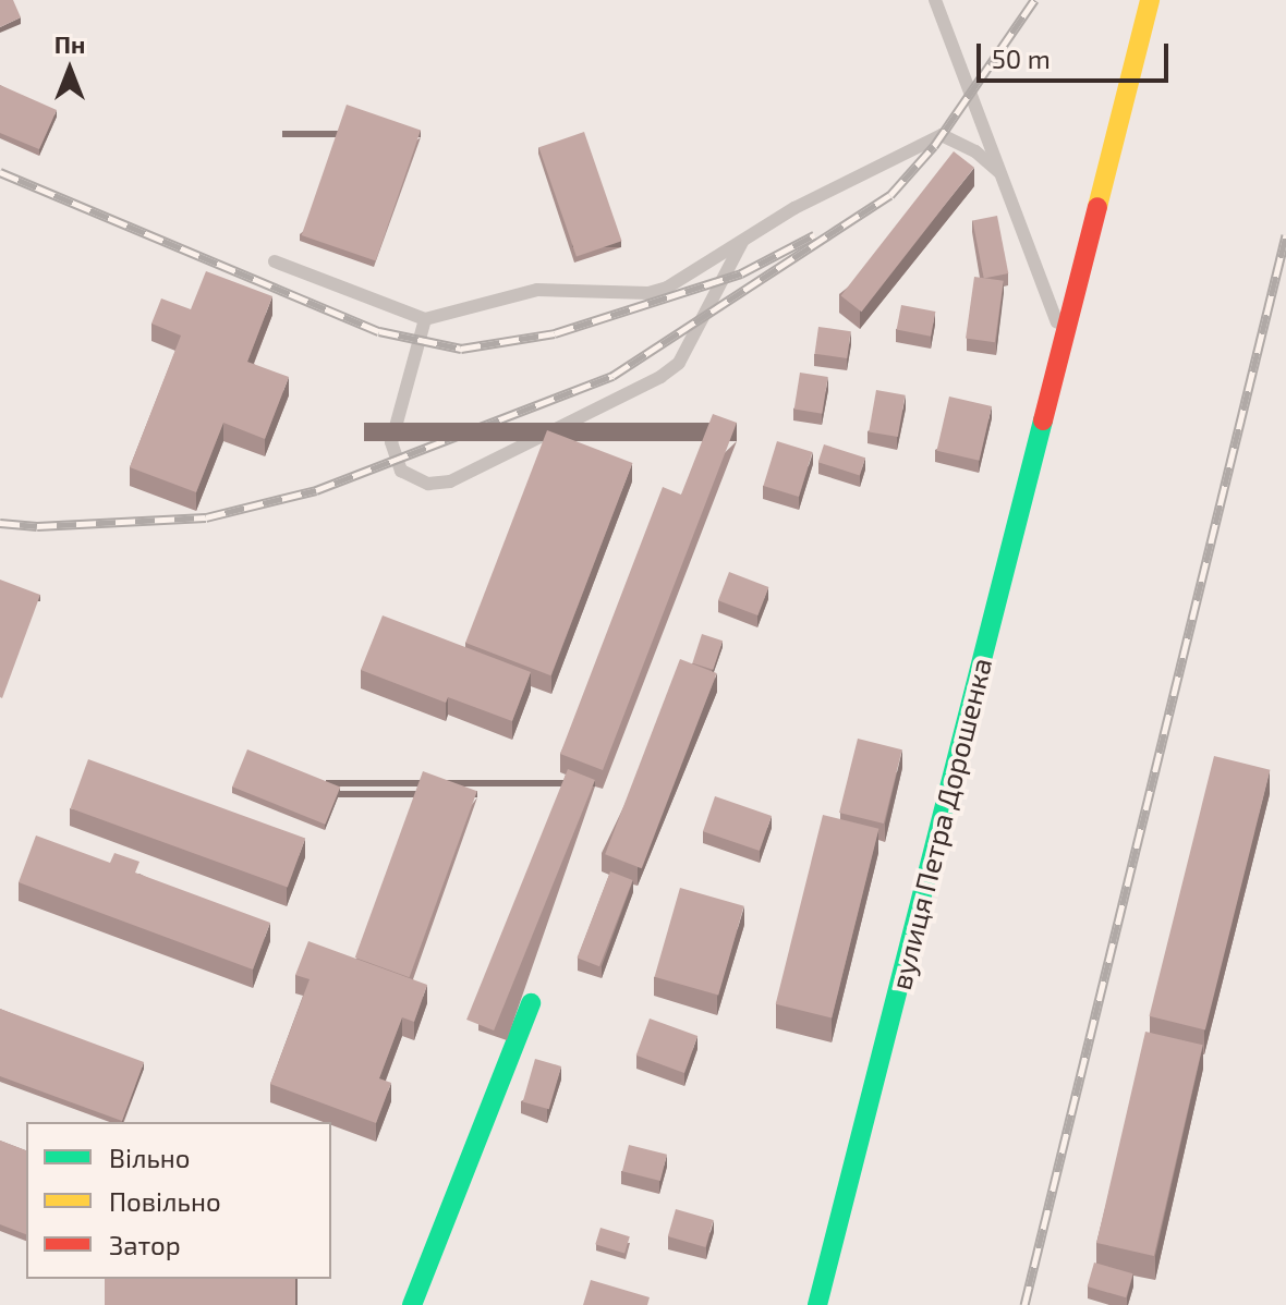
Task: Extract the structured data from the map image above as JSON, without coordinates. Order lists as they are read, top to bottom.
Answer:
{
  "streets": {
    "street": ["вулиця Петра Дорошенка"]
  },
  "legend": ["Вільно", "Повільно", "Затор"],
  "scale_bar": "50 m",
  "north": "top"
}
